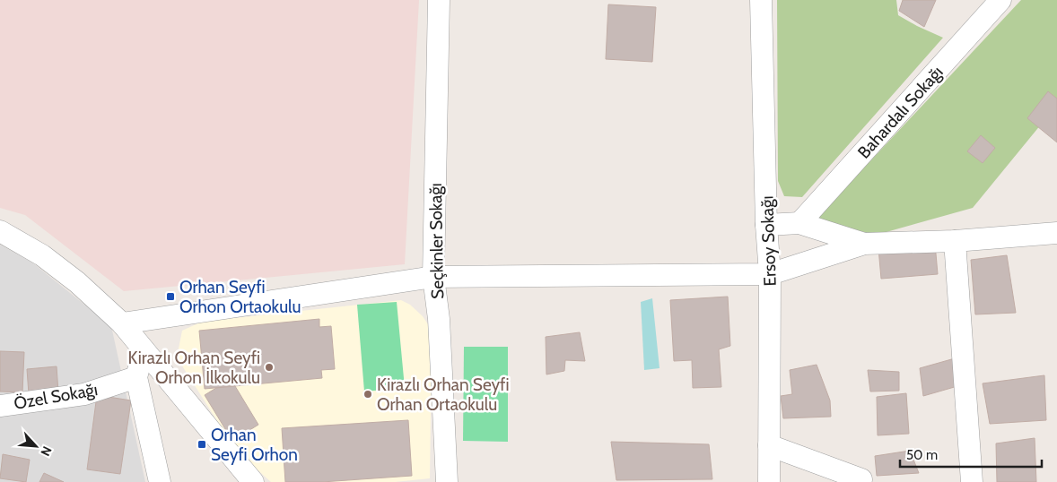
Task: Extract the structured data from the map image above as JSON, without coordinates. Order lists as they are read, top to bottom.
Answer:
{
  "streets": {
    "street": [
      "Bahardalı Sokağı",
      "Seçkinler Sokağı",
      "Ersoy Sokağı",
      "Özel Sokağı"
    ]
  },
  "places": {
    "transit": ["Orhan Seyfi Orhon Ortaokulu", "Orhan Seyfi Orhon"],
    "other": ["Kirazlı Orhan Seyfi Orhon İlkokulu", "Kirazlı Orhan Seyfi Orhan Ortaokulu"]
  },
  "scale_bar": "50 m",
  "north": "bottom right"
}
